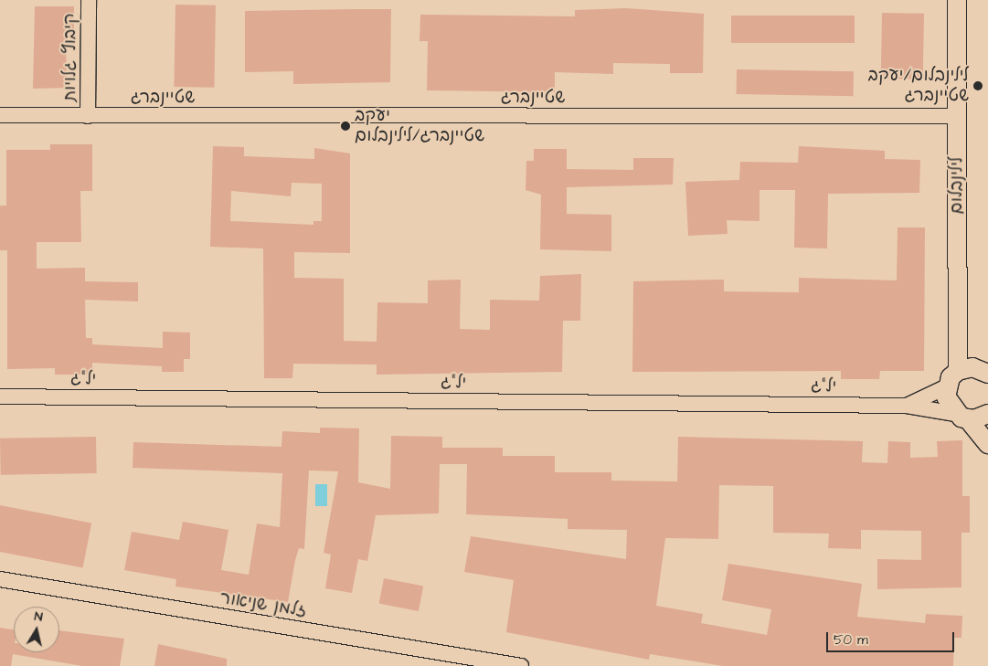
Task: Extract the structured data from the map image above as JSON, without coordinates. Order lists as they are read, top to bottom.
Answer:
{
  "streets": {
    "street": [
      "קיבוץ גלויות",
      "שטיינברג",
      "לילינבלום",
      "יל\"ג",
      "זלמן שניאור"
    ]
  },
  "crossings": [
    ["קיבוץ גלויות", "שטיינברג"],
    ["שטיינברג", "לילינבלום"]
  ],
  "places": ["לילינבלום/יעקב שטיינברג", "יעקב שטיינברג/לילינבלום"],
  "scale_bar": "50 m",
  "north": "top"
}
